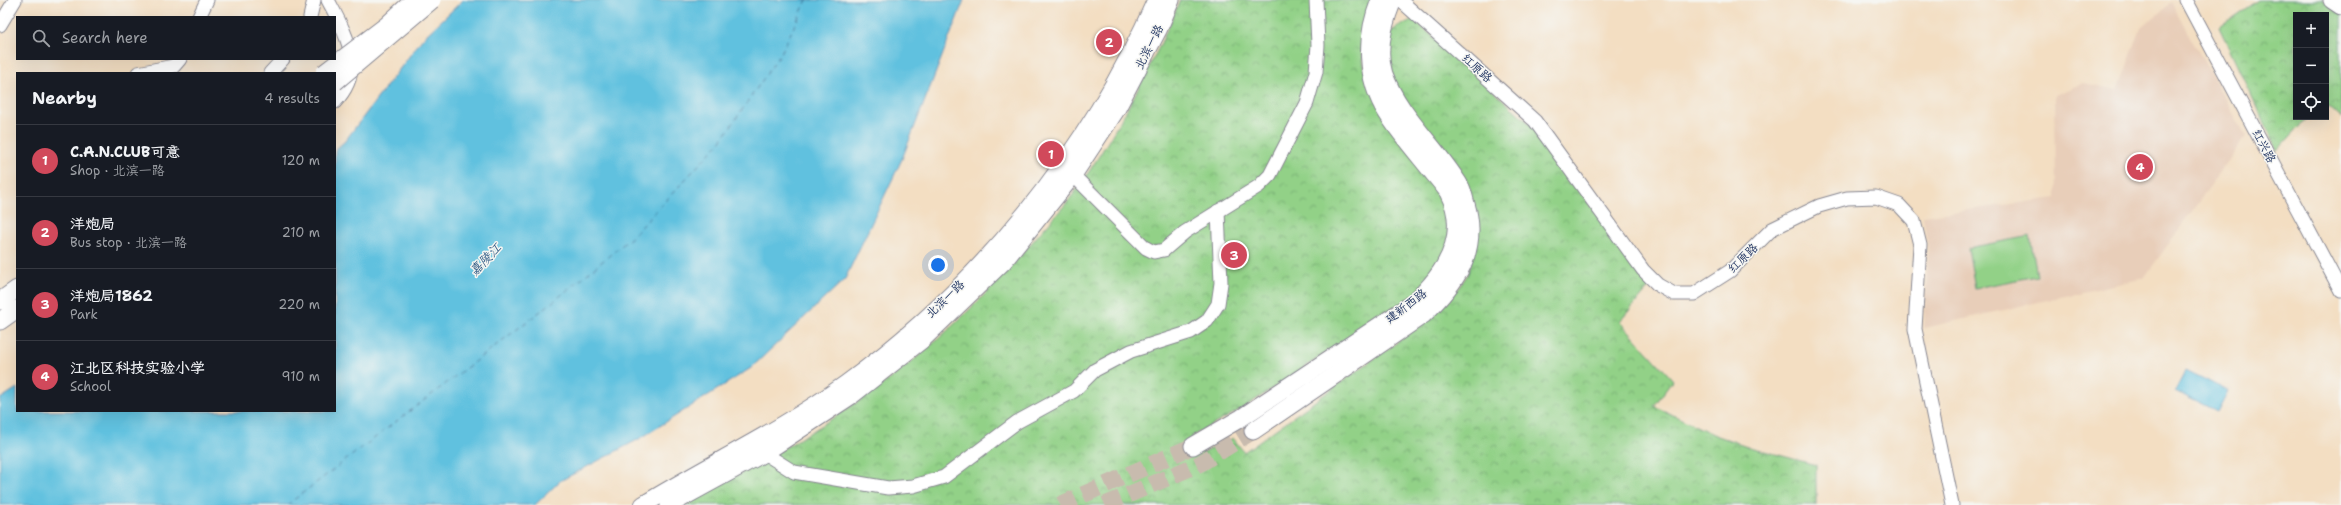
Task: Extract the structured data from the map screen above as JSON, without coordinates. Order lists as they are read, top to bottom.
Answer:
{
  "streets": {
    "main road": ["北滨一路", "建新西路"],
    "street": ["红原路", "红兴路"]
  },
  "water": ["嘉陵江"],
  "page": {
    "map_buttons": ["+", "−"],
    "search": "Search here",
    "pins": [
      "2",
      "1",
      "4",
      "3"
    ],
    "heading": ["Nearby", "4 results"],
    "list": [
      {
        "mark": "1",
        "name": "C.A.N.CLUB可意",
        "note": "Shop · 北滨一路",
        "value": "120 m"
      },
      {
        "mark": "2",
        "name": "洋炮局",
        "note": "Bus stop · 北滨一路",
        "value": "210 m"
      },
      {
        "mark": "3",
        "name": "洋炮局1862",
        "note": "Park",
        "value": "220 m"
      },
      {
        "mark": "4",
        "name": "江北区科技实验小学",
        "note": "School",
        "value": "910 m"
      }
    ]
  }
}
